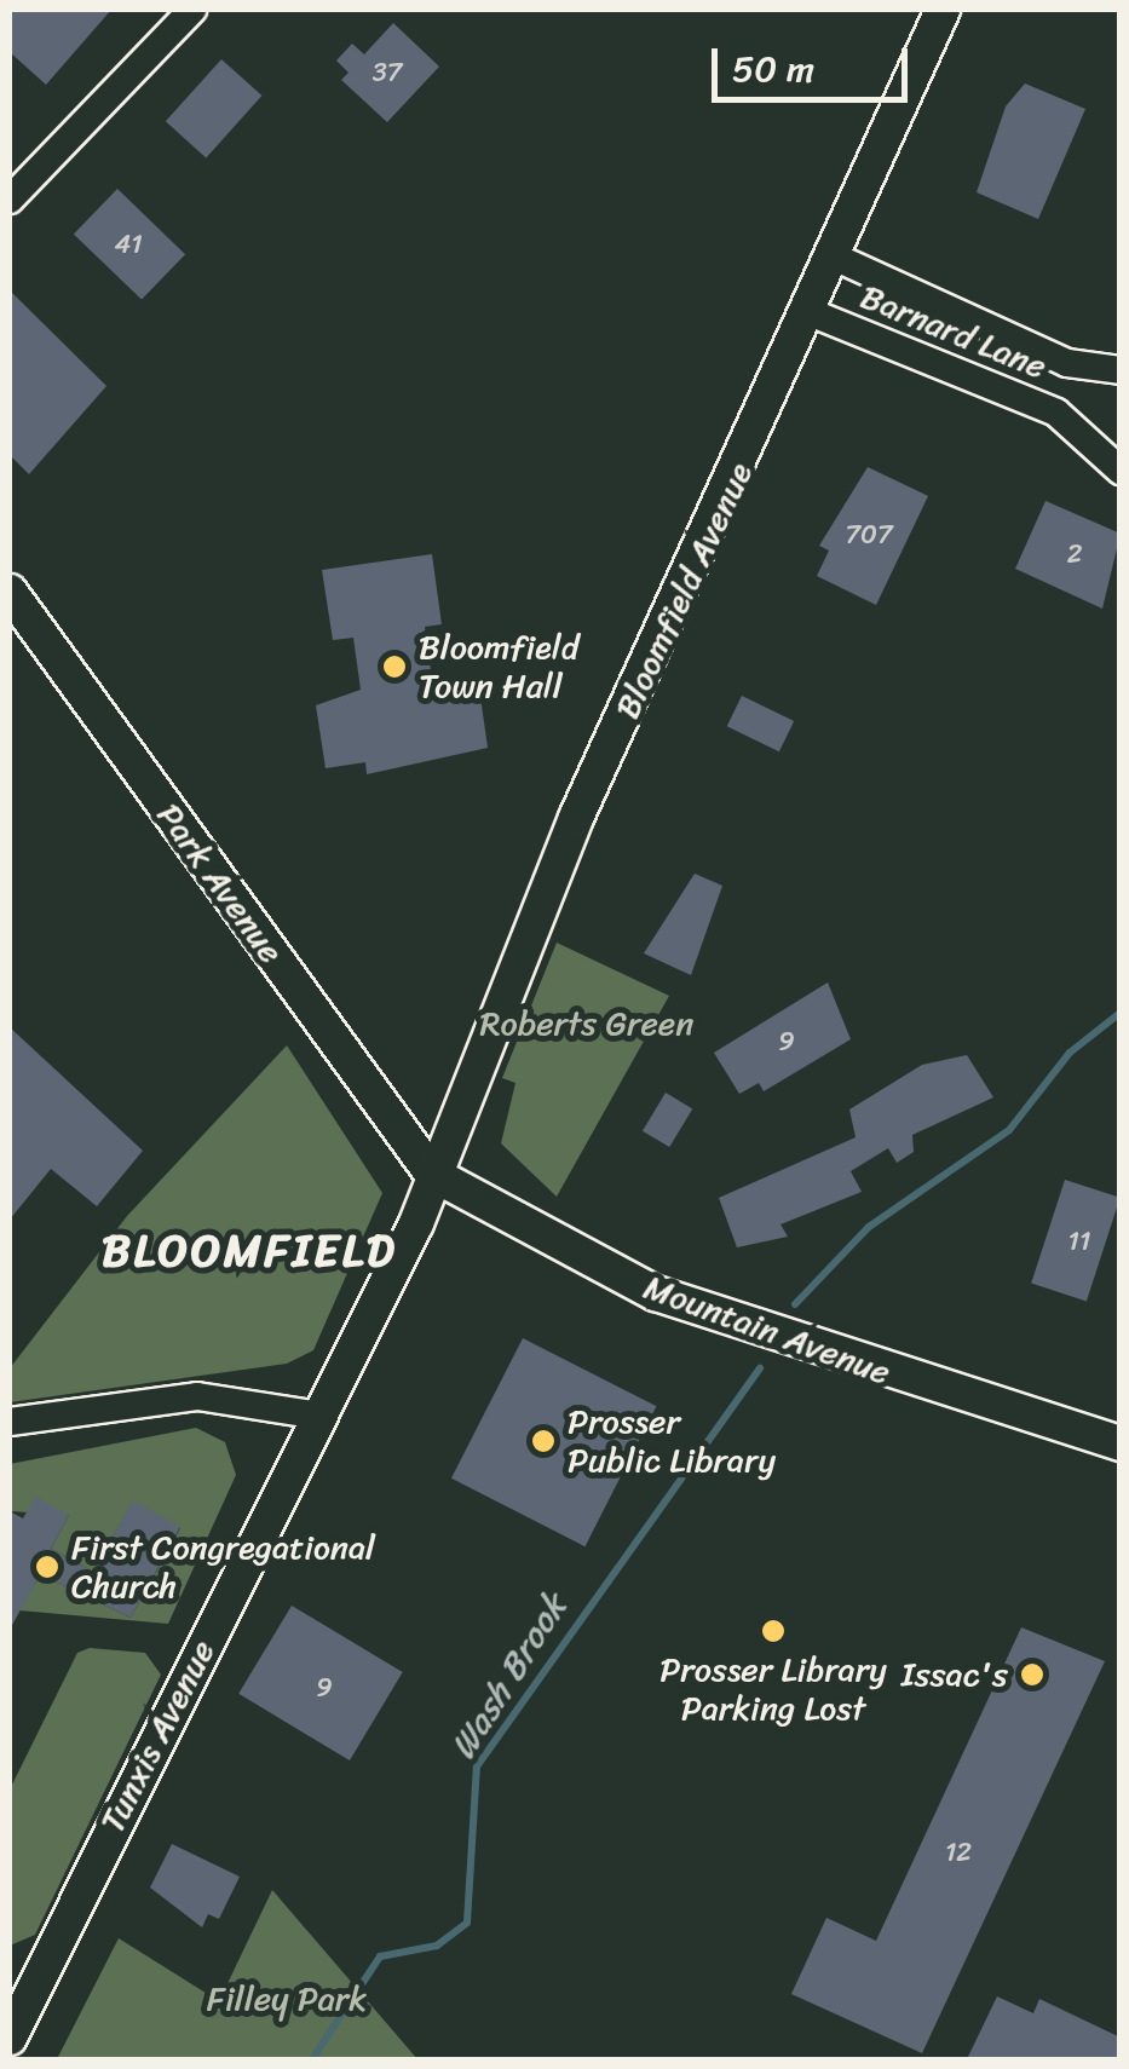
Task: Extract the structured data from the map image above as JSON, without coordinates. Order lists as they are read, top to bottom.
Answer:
{
  "streets": {
    "main road": [
      "Bloomfield Avenue",
      "Park Avenue",
      "Mountain Avenue",
      "Tunxis Avenue"
    ],
    "street": ["Barnard Lane"]
  },
  "crossings": [
    ["Barnard Lane", "Bloomfield Avenue"],
    ["Bloomfield Avenue", "Park Avenue"],
    ["Bloomfield Avenue", "Mountain Avenue"],
    ["Bloomfield Avenue", "Tunxis Avenue"],
    ["Park Avenue", "Mountain Avenue"],
    ["Park Avenue", "Tunxis Avenue"],
    ["Mountain Avenue", "Tunxis Avenue"]
  ],
  "districts": ["BLOOMFIELD"],
  "water": ["Wash Brook"],
  "parks": ["Roberts Green", "Filley Park"],
  "places": [
    "Bloomfield Town Hall",
    "Prosser Public Library",
    "First Congregational Church",
    "Prosser Library Parking Lost",
    "Issac's"
  ],
  "house_numbers": [
    "37",
    "41",
    "707",
    "2",
    "9",
    "11",
    "9",
    "12"
  ],
  "scale_bar": "50 m"
}
